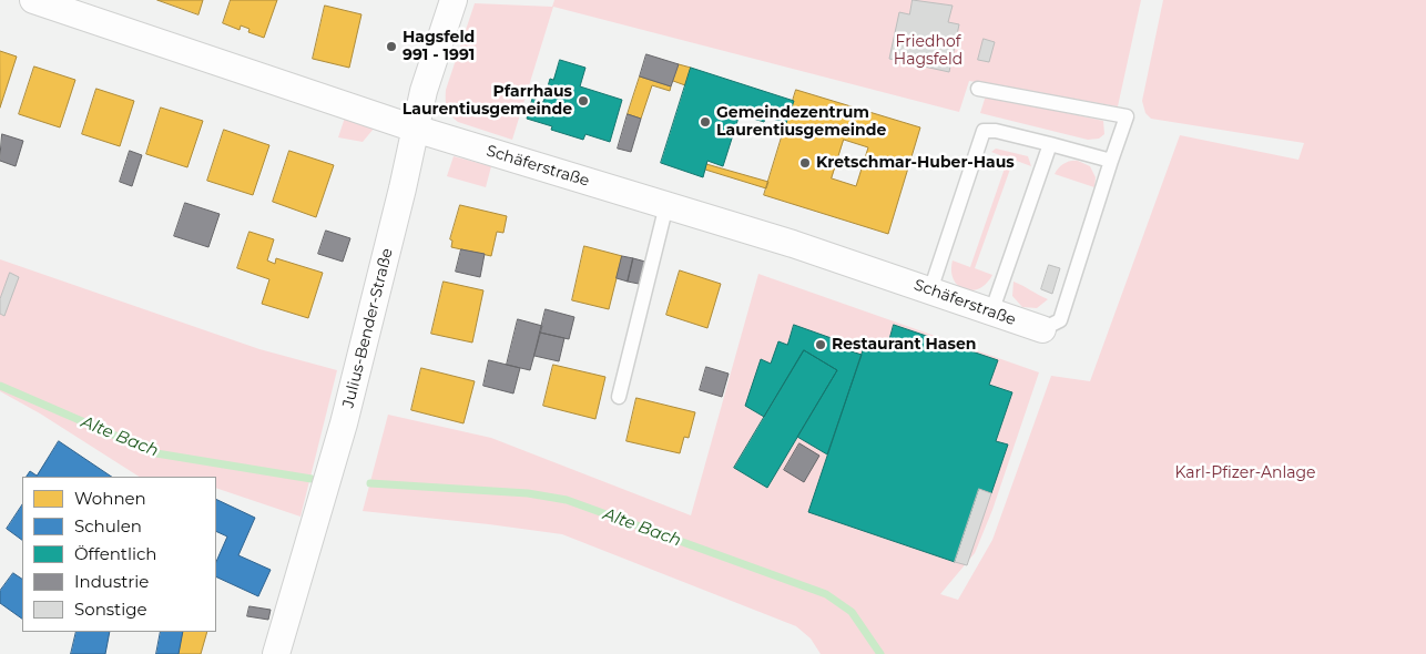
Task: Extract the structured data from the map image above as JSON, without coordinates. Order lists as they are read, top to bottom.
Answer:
{
  "streets": {
    "street": ["Schäferstraße", "Julius-Bender-Straße"]
  },
  "crossings": [
    ["Schäferstraße", "Julius-Bender-Straße"]
  ],
  "water": ["Alte Bach"],
  "parks": ["Friedhof Hagsfeld", "Karl-Pfizer-Anlage"],
  "places": [
    "Hagsfeld 991 - 1991",
    "Pfarrhaus Laurentiusgemeinde",
    "Gemeindezentrum Laurentiusgemeinde",
    "Kretschmar-Huber-Haus",
    "Restaurant Hasen"
  ],
  "legend": [
    "Wohnen",
    "Schulen",
    "Öffentlich",
    "Industrie",
    "Sonstige"
  ]
}
